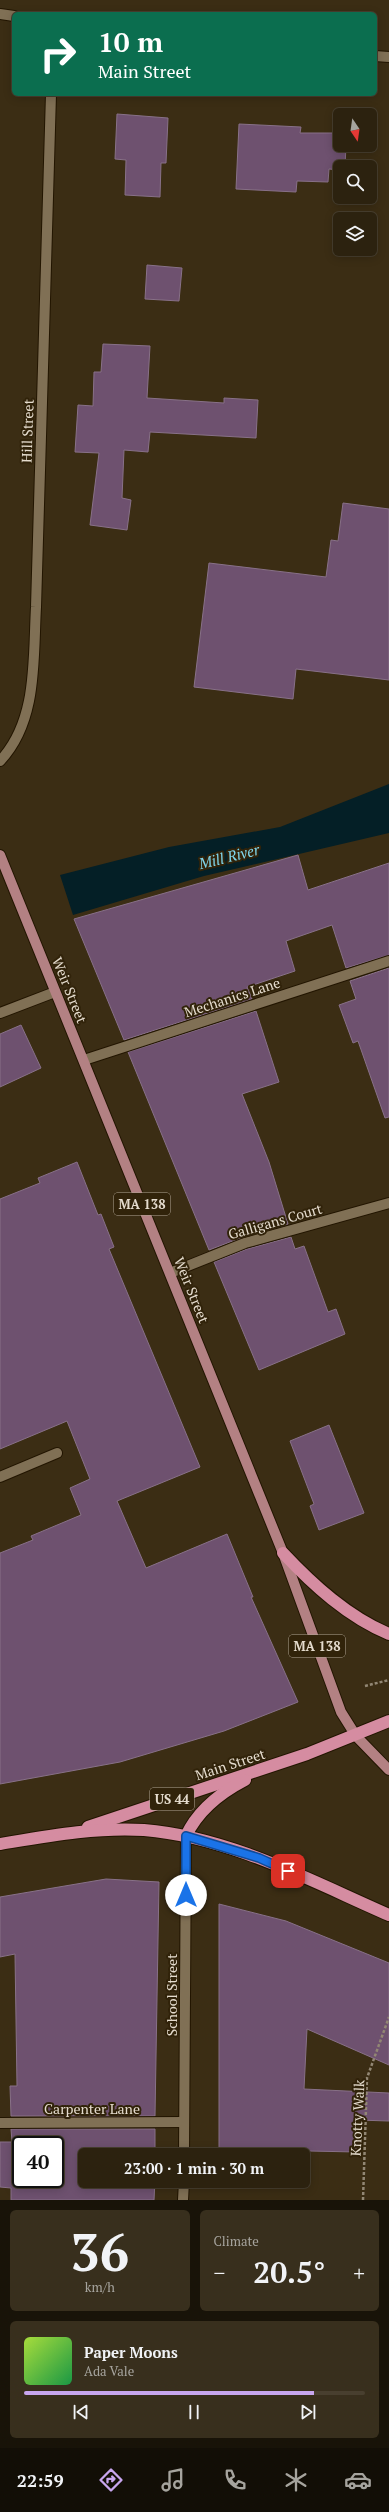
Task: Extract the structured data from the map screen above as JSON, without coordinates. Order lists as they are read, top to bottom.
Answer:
{
  "streets": {
    "highway": ["MA 138", "Main Street", "US 44"],
    "main road": ["Weir Street"],
    "street": [
      "Hill Street",
      "Mechanics Lane",
      "Galligans Court",
      "School Street",
      "Carpenter Lane"
    ],
    "path": ["Knotty Walk"]
  },
  "crossings": [
    ["Weir Street", "Mechanics Lane"],
    ["Weir Street", "MA 138"],
    ["Weir Street", "Galligans Court"],
    ["Weir Street", "Main Street"],
    ["Weir Street", "US 44"],
    ["MA 138", "Main Street"],
    ["MA 138", "US 44"],
    ["Main Street", "US 44"],
    ["Main Street", "School Street"],
    ["School Street", "Carpenter Lane"]
  ],
  "water": ["Mill River"],
  "north": "bottom",
  "page": {
    "turn": ["10 m", "Main Street"],
    "limit": "40",
    "trip": "23:00 · 1 min · 30 m",
    "tile": [
      ["36", "km/h"],
      "Climate"
    ],
    "heat": ["−", "20.5°", "+"],
    "song": ["Paper Moons", "Ada Vale"],
    "tabs": "22:59"
  }
}
